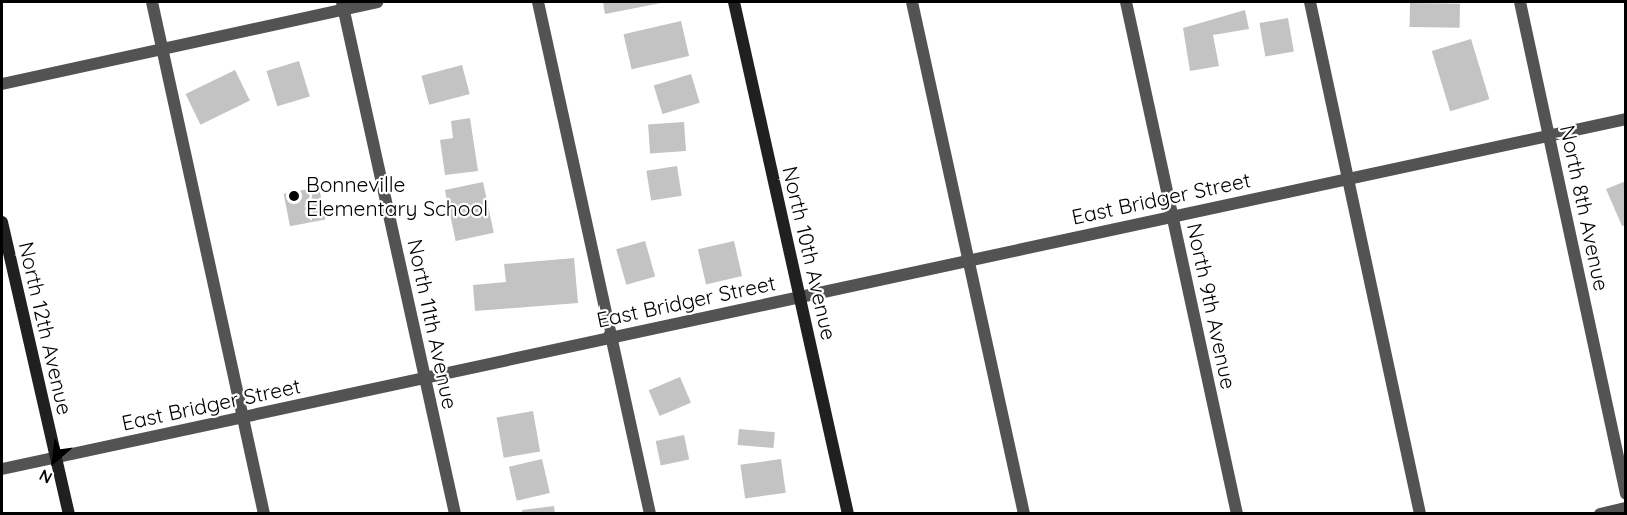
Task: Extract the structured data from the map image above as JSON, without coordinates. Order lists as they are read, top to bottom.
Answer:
{
  "streets": {
    "street": [
      "East Bridger Street",
      "North 8th Avenue",
      "North 10th Avenue",
      "North 9th Avenue",
      "North 11th Avenue",
      "North 12th Avenue"
    ]
  },
  "crossings": [
    ["East Bridger Street", "North 8th Avenue"],
    ["East Bridger Street", "North 10th Avenue"],
    ["East Bridger Street", "North 9th Avenue"],
    ["East Bridger Street", "North 11th Avenue"],
    ["East Bridger Street", "North 12th Avenue"]
  ],
  "places": ["Bonneville Elementary School"],
  "north": "bottom left"
}
